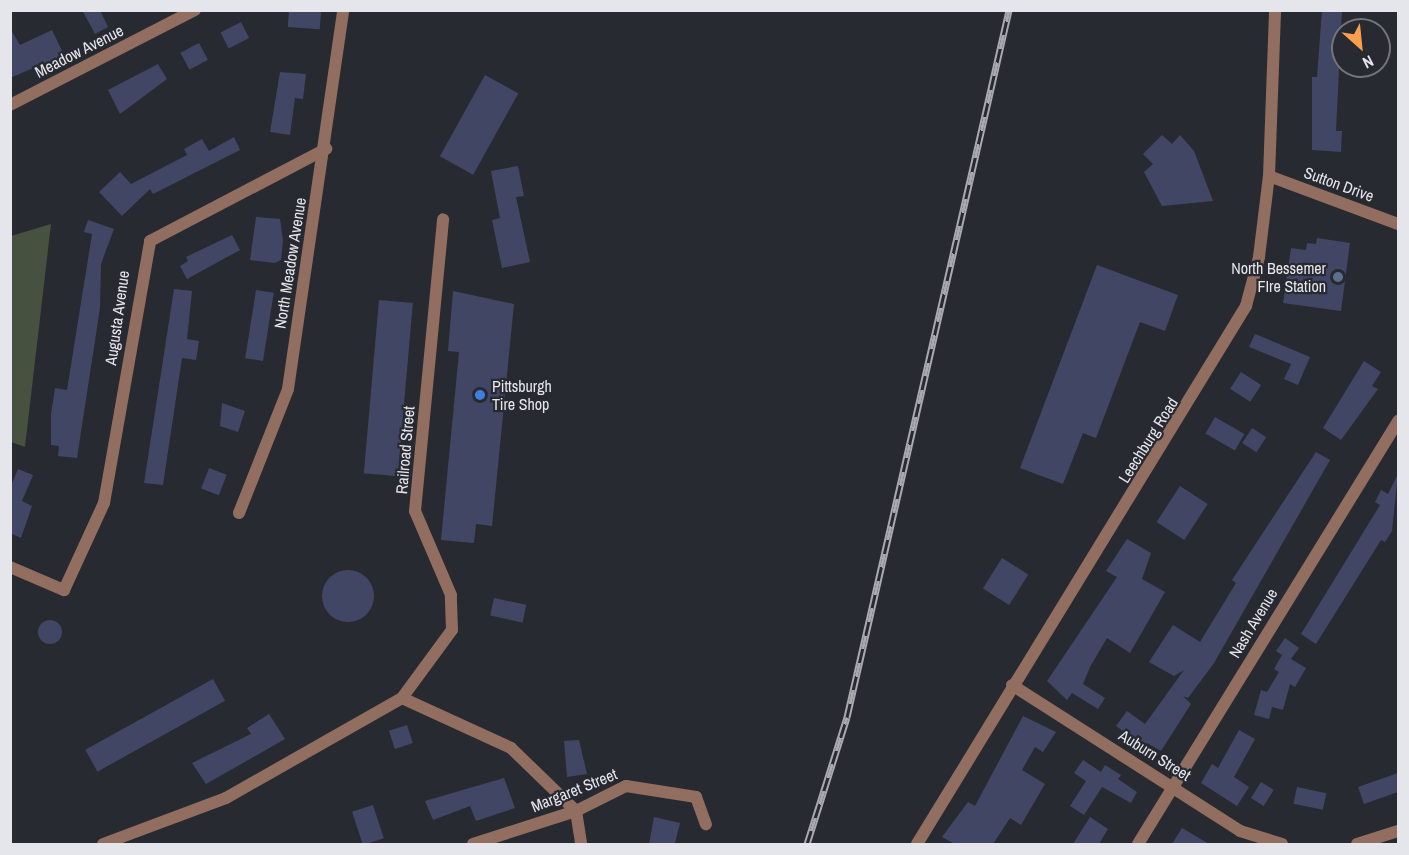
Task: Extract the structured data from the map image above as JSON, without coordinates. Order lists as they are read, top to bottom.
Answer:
{
  "streets": {
    "street": [
      "Meadow Avenue",
      "Sutton Drive",
      "North Meadow Avenue",
      "Augusta Avenue",
      "Leechburg Road",
      "Railroad Street",
      "Nash Avenue",
      "Auburn Street",
      "Margaret Street"
    ]
  },
  "crossings": [
    ["Sutton Drive", "Leechburg Road"],
    ["North Meadow Avenue", "Augusta Avenue"],
    ["Leechburg Road", "Auburn Street"],
    ["Nash Avenue", "Auburn Street"]
  ],
  "places": ["North Bessemer FIre Station", "Pittsburgh Tire Shop"],
  "north": "bottom right"
}
